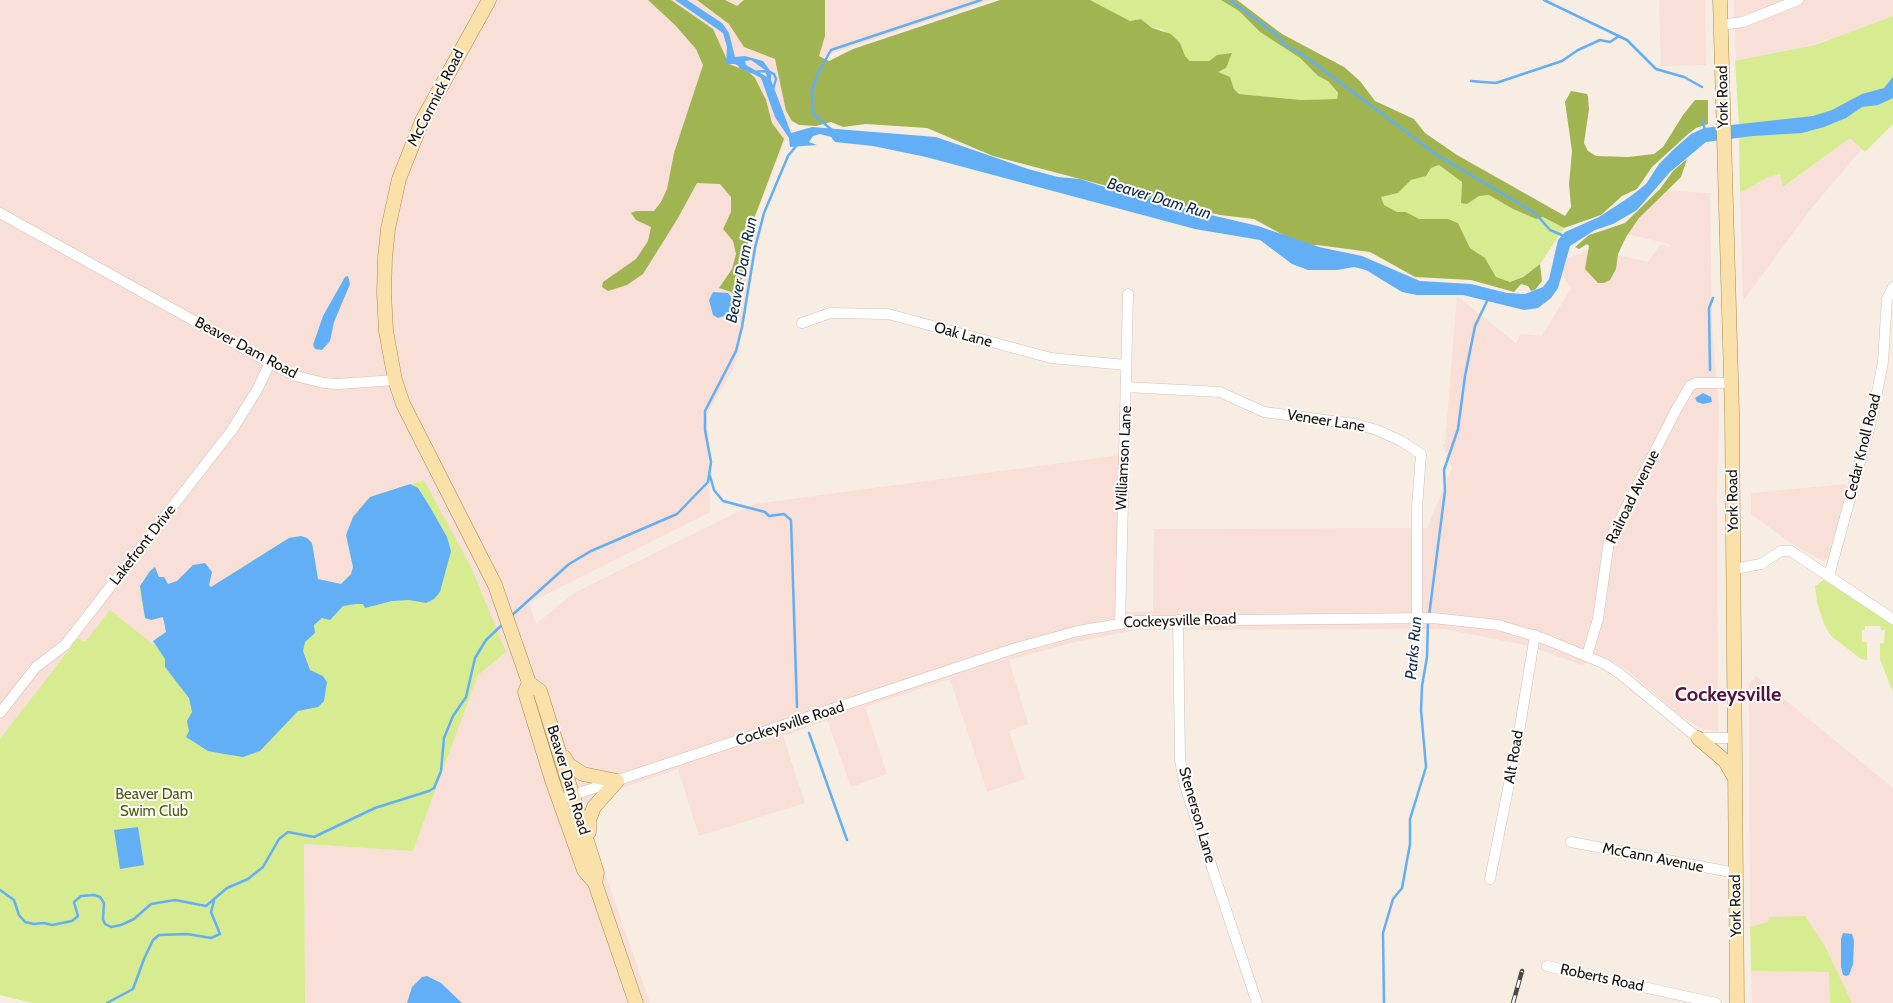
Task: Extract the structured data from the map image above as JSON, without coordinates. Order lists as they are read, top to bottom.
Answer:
{
  "streets": {
    "main road": ["York Road", "McCormick Road", "Beaver Dam Road"],
    "street": [
      "Oak Lane",
      "Veneer Lane",
      "Cedar Knoll Road",
      "Williamson Lane",
      "Railroad Avenue",
      "Lakefront Drive",
      "Cockeysville Road",
      "Alt Road",
      "Stenerson Lane",
      "McCann Avenue",
      "Roberts Road"
    ]
  },
  "crossings": [
    ["York Road", "Railroad Avenue"],
    ["York Road", "McCann Avenue"],
    ["McCormick Road", "Beaver Dam Road"],
    ["Oak Lane", "Williamson Lane"],
    ["Beaver Dam Road", "Lakefront Drive"],
    ["Beaver Dam Road", "Cockeysville Road"],
    ["Veneer Lane", "Williamson Lane"],
    ["Veneer Lane", "Cockeysville Road"],
    ["Williamson Lane", "Cockeysville Road"],
    ["Railroad Avenue", "Cockeysville Road"],
    ["Cockeysville Road", "Alt Road"],
    ["Cockeysville Road", "Stenerson Lane"]
  ],
  "districts": ["Cockeysville"],
  "water": ["Beaver Dam Run", "Parks Run"],
  "parks": ["Beaver Dam Swim Club"]
}
